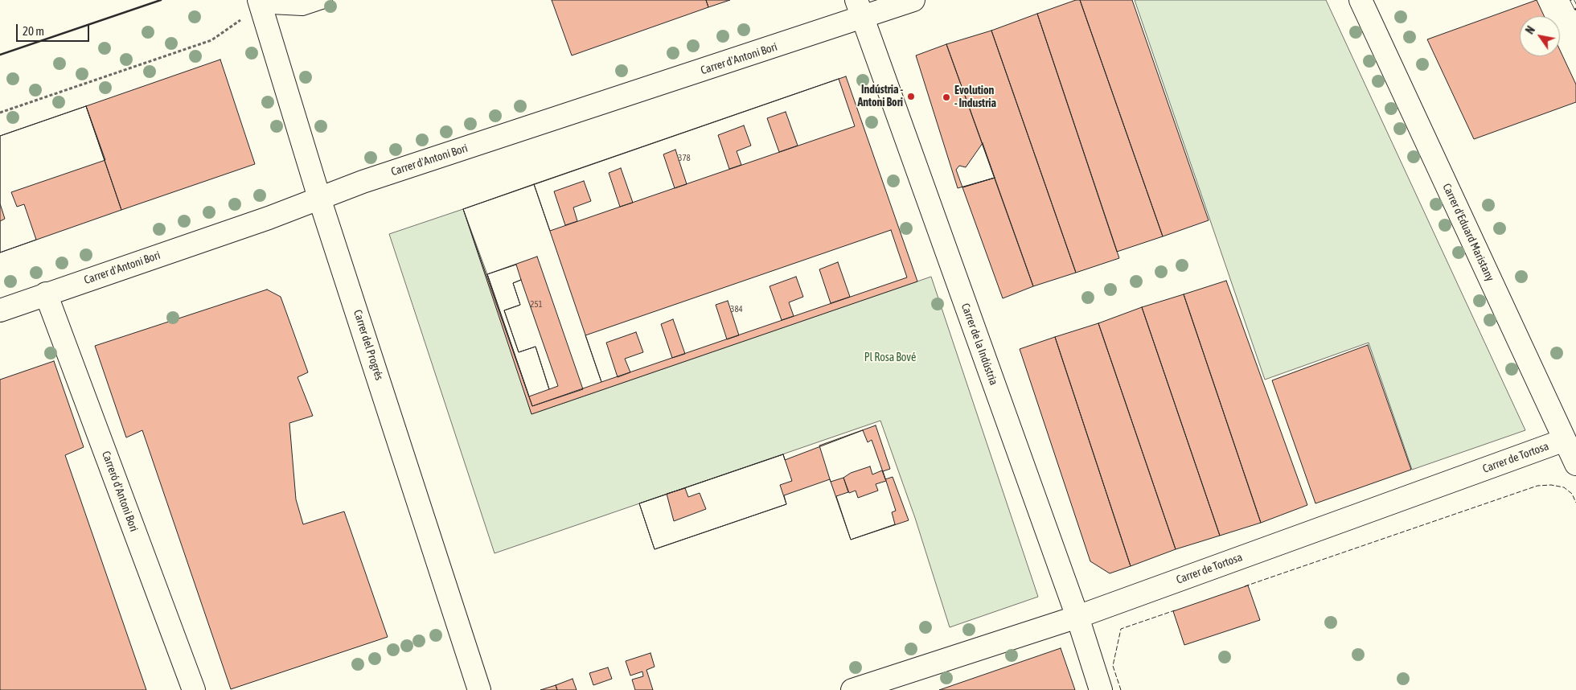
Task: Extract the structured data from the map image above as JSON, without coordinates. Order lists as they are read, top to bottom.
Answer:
{
  "streets": {
    "street": [
      "Carrer d'Antoni Bori",
      "Carrer d'Eduard Maristany",
      "Carrer de la Indústria",
      "Carrer del Progrés",
      "Carrer de Tortosa",
      "Carreró d'Antoni Bori"
    ]
  },
  "crossings": [
    ["Carrer d'Antoni Bori", "Carrer de la Indústria"],
    ["Carrer d'Antoni Bori", "Carrer del Progrés"],
    ["Carrer d'Antoni Bori", "Carreró d'Antoni Bori"],
    ["Carrer d'Eduard Maristany", "Carrer de Tortosa"],
    ["Carrer de la Indústria", "Carrer de Tortosa"]
  ],
  "parks": ["Pl Rosa Bové"],
  "places": ["Indústria - Antoni Bori", "Evolution - Industria"],
  "house_numbers": ["378", "251", "384"],
  "scale_bar": "20 m",
  "north": "top left"
}
